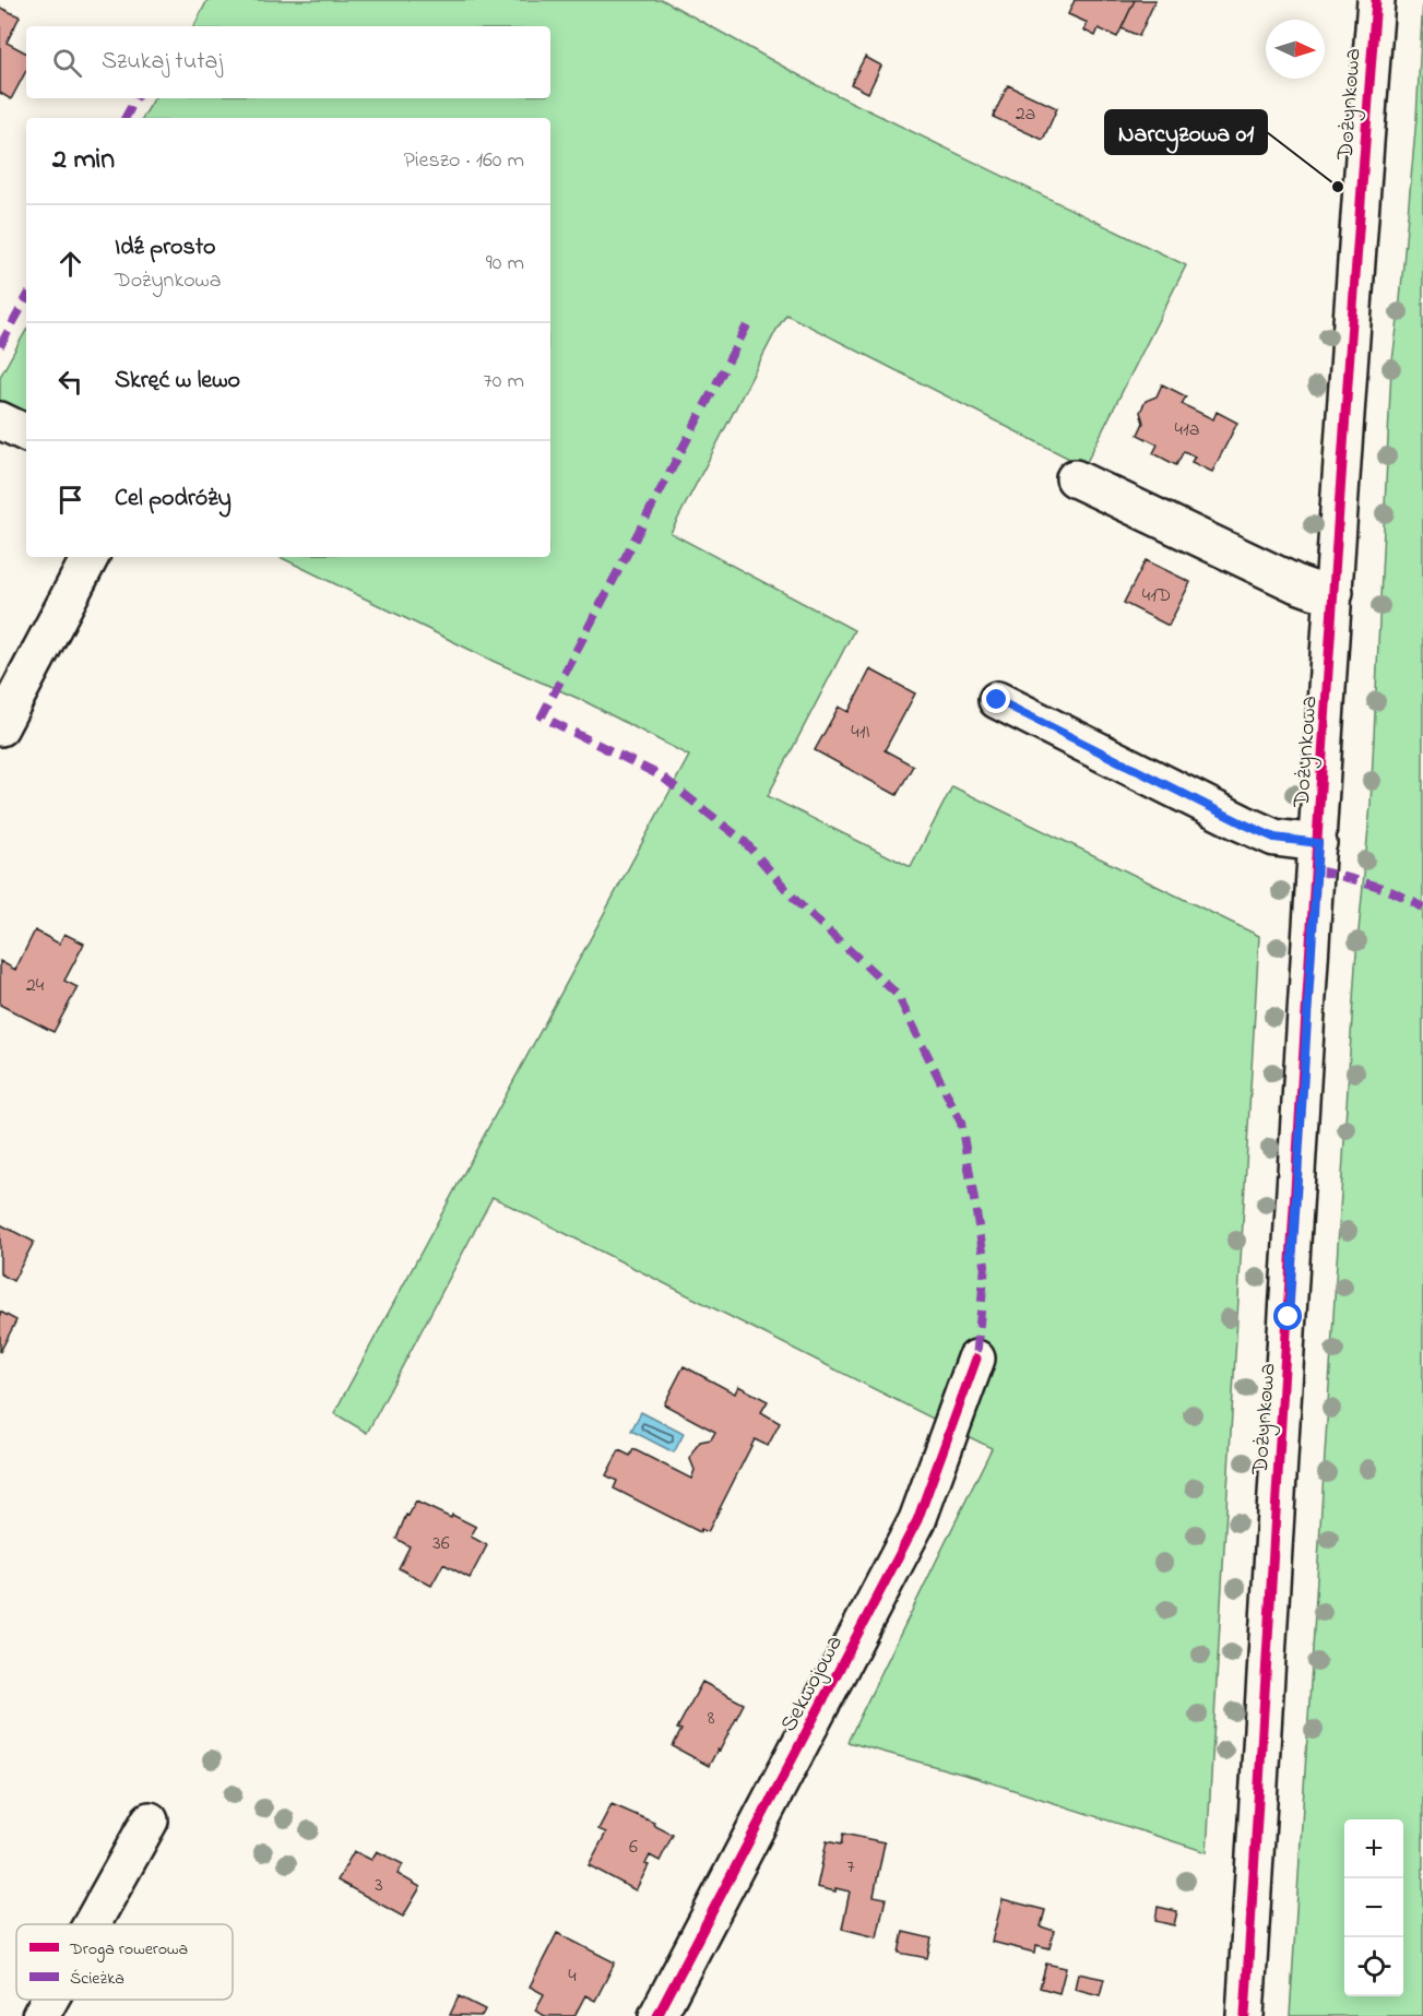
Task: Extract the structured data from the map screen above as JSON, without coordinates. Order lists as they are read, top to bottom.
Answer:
{
  "streets": {
    "street": ["Dożynkowa", "Sekwojowa"]
  },
  "places": ["Narcyzowa 01"],
  "house_numbers": [
    "2a",
    "41a",
    "41D",
    "41I",
    "24",
    "36",
    "8",
    "6",
    "7",
    "3",
    "4"
  ],
  "legend": ["Droga rowerowa", "Ścieżka"],
  "north": "right",
  "page": {
    "search": "Szukaj tutaj",
    "heading": ["2 min", "Pieszo · 160 m"],
    "list": [
      ["Idź prosto", "Dożynkowa", "90 m"],
      ["Skręć w lewo", "70 m"],
      "Cel podróży"
    ],
    "map_buttons": ["+", "−"]
  }
}
